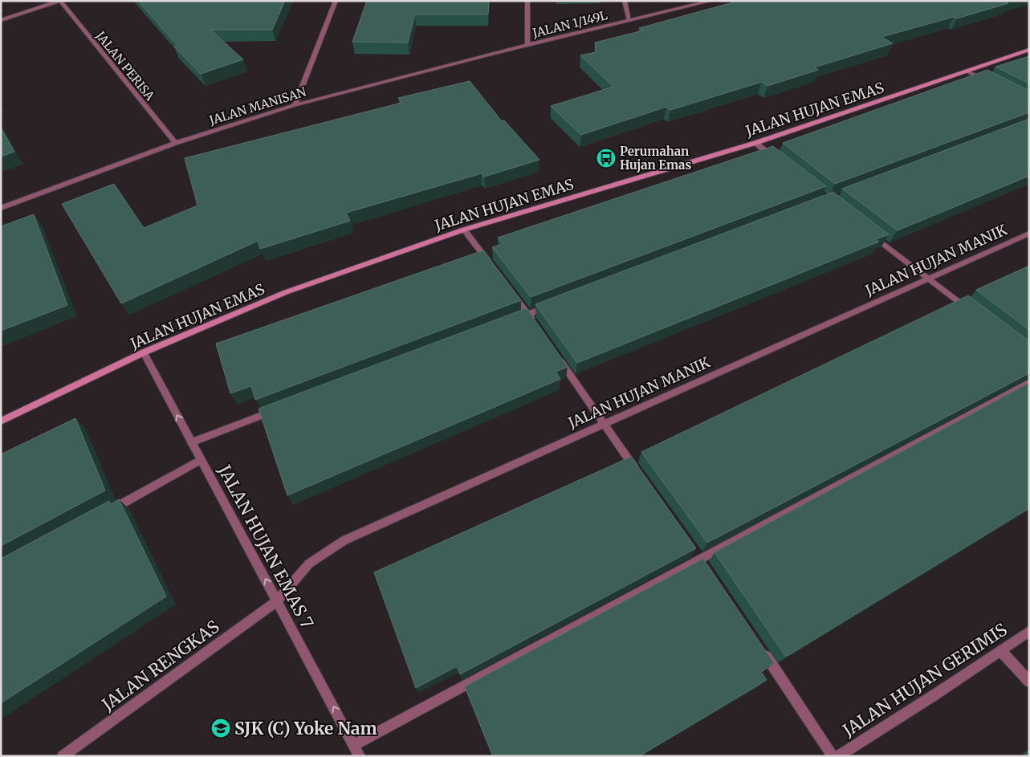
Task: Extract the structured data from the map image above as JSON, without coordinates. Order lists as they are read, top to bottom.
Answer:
{
  "streets": {
    "street": [
      "JALAN 1/149L",
      "JALAN PERISA",
      "JALAN MANISAN",
      "JALAN HUJAN EMAS",
      "JALAN HUJAN MANIK",
      "JALAN HUJAN EMAS 7",
      "JALAN RENGKAS",
      "JALAN HUJAN GERIMIS"
    ]
  },
  "crossings": [
    ["JALAN 1/149L", "JALAN MANISAN"],
    ["JALAN PERISA", "JALAN MANISAN"],
    ["JALAN HUJAN EMAS", "JALAN HUJAN EMAS 7"],
    ["JALAN HUJAN MANIK", "JALAN HUJAN EMAS 7"],
    ["JALAN HUJAN MANIK", "JALAN RENGKAS"],
    ["JALAN HUJAN EMAS 7", "JALAN RENGKAS"]
  ],
  "one_way": ["JALAN HUJAN EMAS 7"],
  "places": {
    "bus stop": ["Perumahan Hujan Emas"],
    "school or university": ["SJK (C) Yoke Nam"]
  }
}
